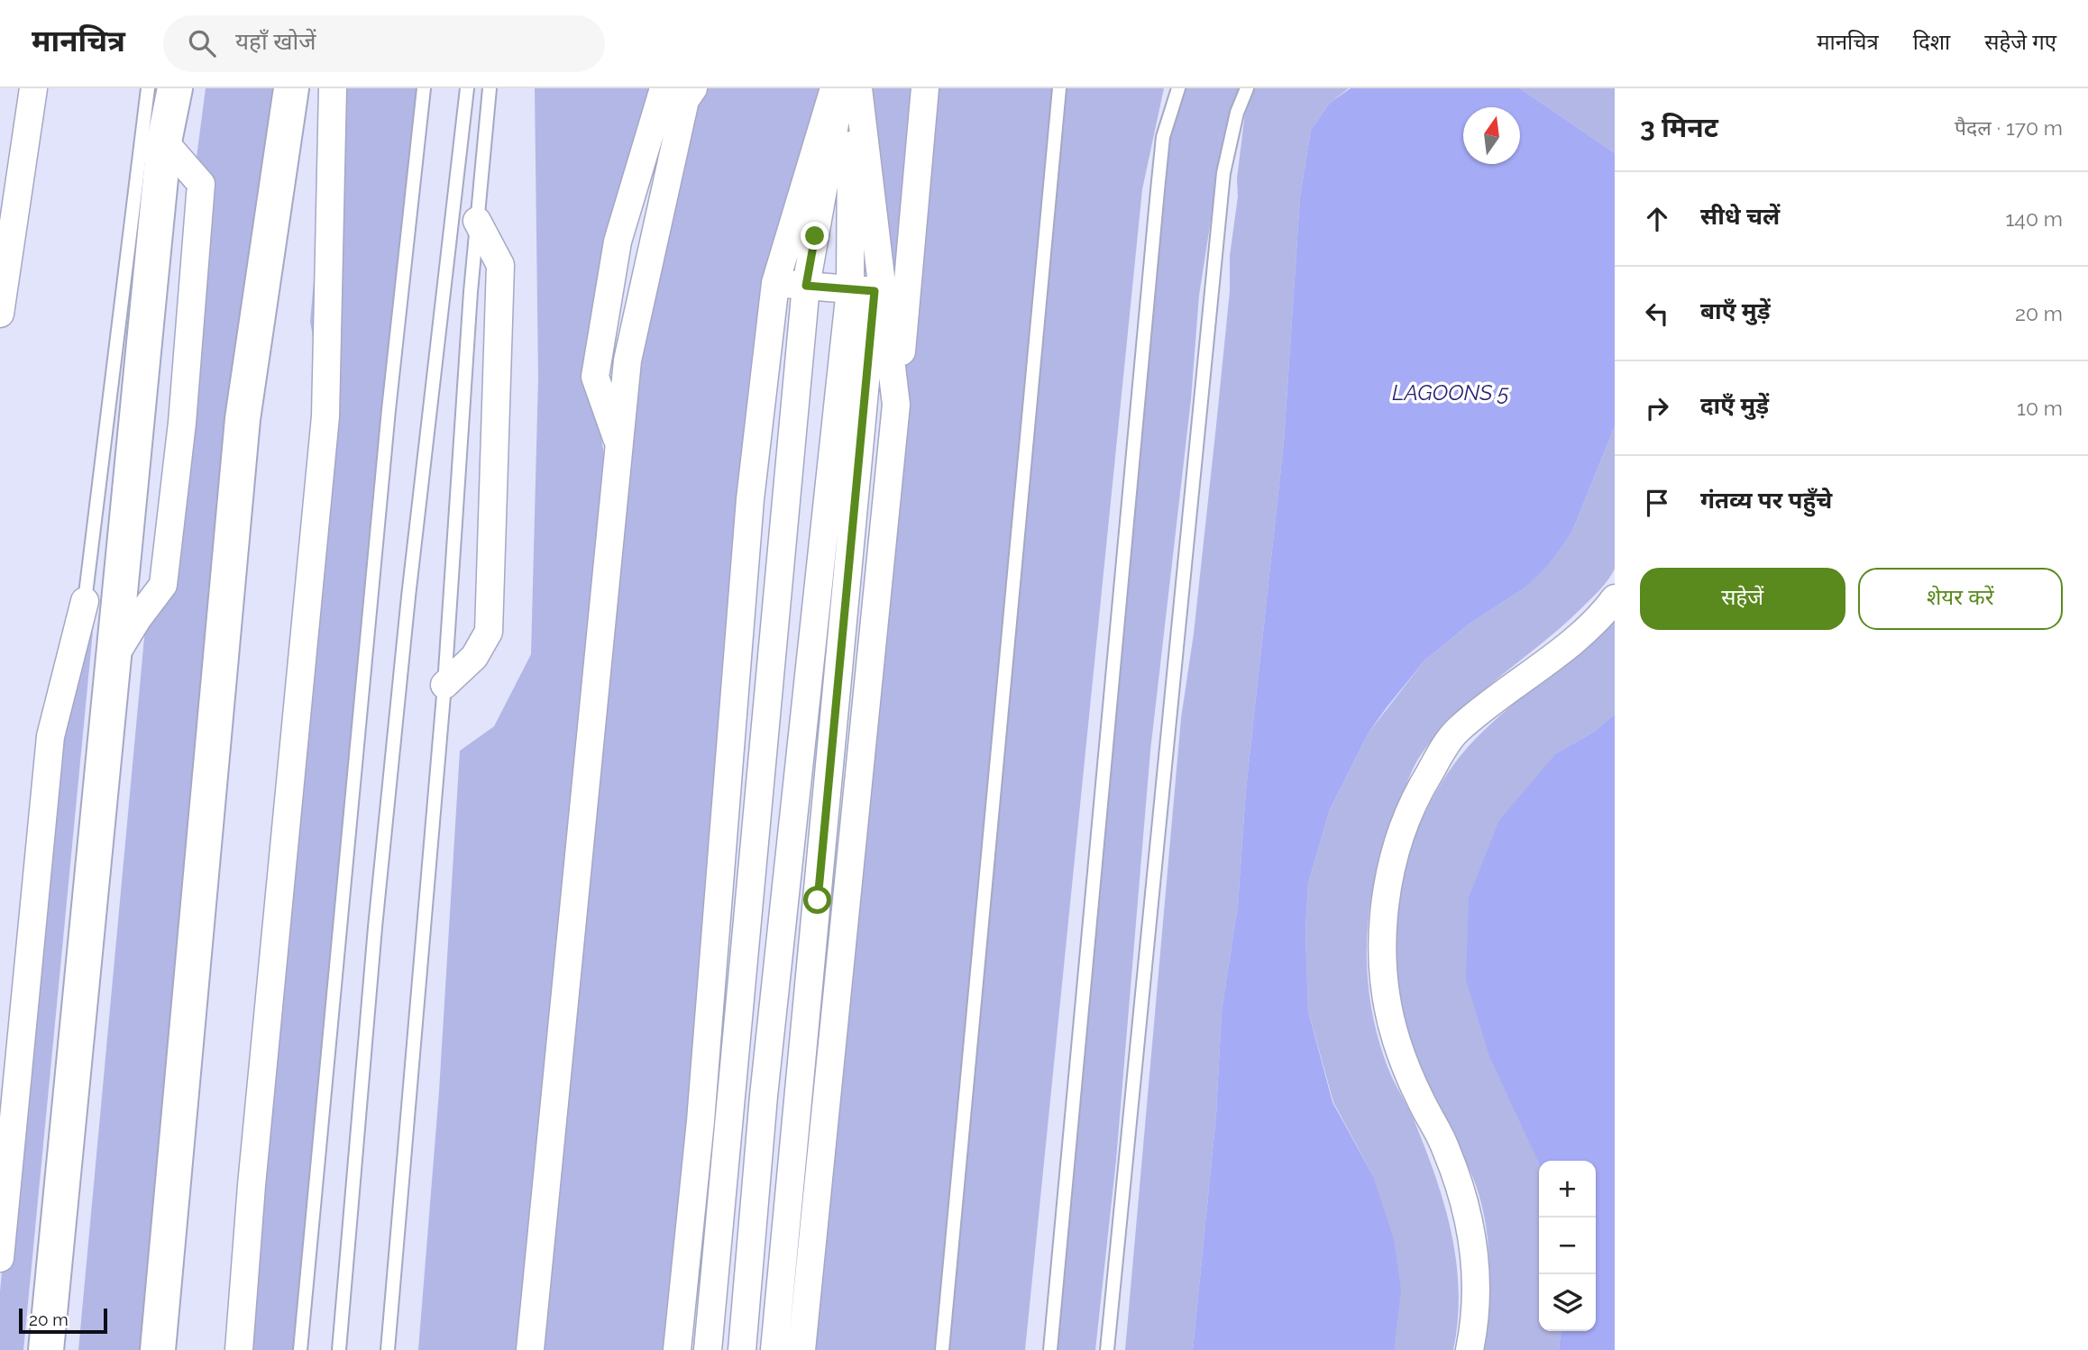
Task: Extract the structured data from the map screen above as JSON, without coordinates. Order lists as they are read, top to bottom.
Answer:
{
  "water": ["LAGOONS 5"],
  "scale_bar": "20 m",
  "north": "top",
  "page": {
    "header": "मानचित्र",
    "search": "यहाँ खोजें",
    "nav": ["मानचित्र", "दिशा", "सहेजे गए"],
    "heading": ["3 मिनट", "पैदल · 170 m"],
    "list": [
      ["सीधे चलें", "140 m"],
      ["बाएँ मुड़ें", "20 m"],
      ["दाएँ मुड़ें", "10 m"],
      "गंतव्य पर पहुँचे"
    ],
    "buttons": ["सहेजें", "शेयर करें"],
    "map_buttons": ["+", "−"],
    "scale": "20 m"
  }
}
